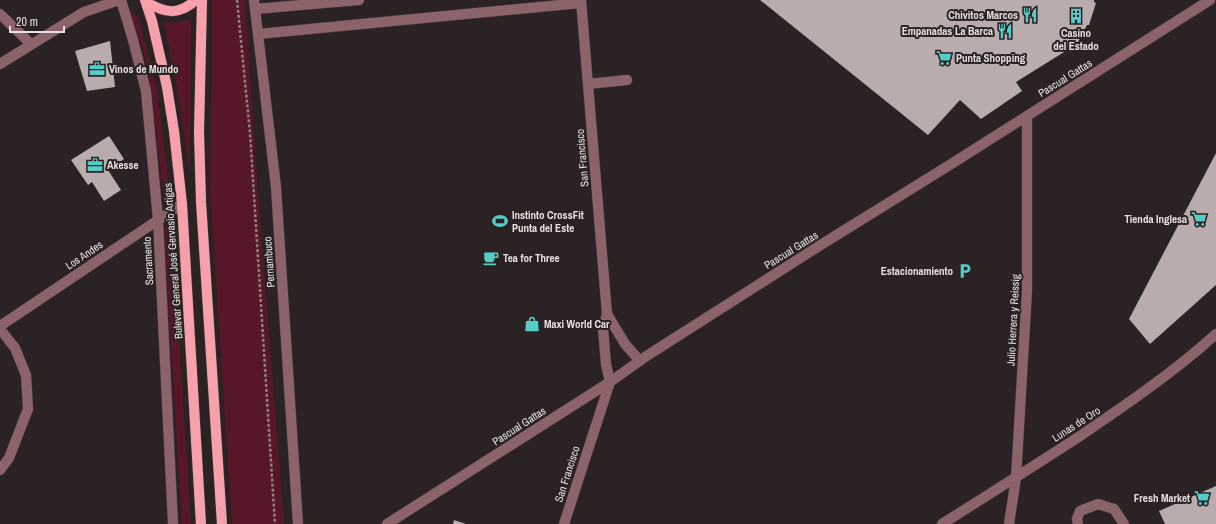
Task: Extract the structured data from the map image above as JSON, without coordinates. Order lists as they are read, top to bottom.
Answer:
{
  "streets": {
    "main road": ["Bulevar General José Gervasio Artigas"],
    "street": [
      "Pascual Gattas",
      "San Francisco",
      "Los Andes",
      "Sacramento",
      "Pernambuco",
      "Julio Herrera y Reissig",
      "Lunas de Oro"
    ]
  },
  "crossings": [
    ["Pascual Gattas", "San Francisco"],
    ["Pascual Gattas", "Julio Herrera y Reissig"],
    ["Los Andes", "Sacramento"],
    ["Los Andes", "Bulevar General José Gervasio Artigas"],
    ["Julio Herrera y Reissig", "Lunas de Oro"]
  ],
  "places": {
    "restaurant": ["Chivitos Marcos", "Empanadas La Barca"],
    "building": ["Casino del Estado"],
    "supermarket": ["Punta Shopping", "Tienda Inglesa", "Fresh Market"],
    "office": ["Vinos de Mundo", "Akesse"],
    "sports": ["Instinto CrossFit Punta del Este"],
    "cafe": ["Tea for Three"],
    "parking": ["Estacionamiento"],
    "shop": ["Maxi World Car"]
  },
  "scale_bar": "20 m"
}
